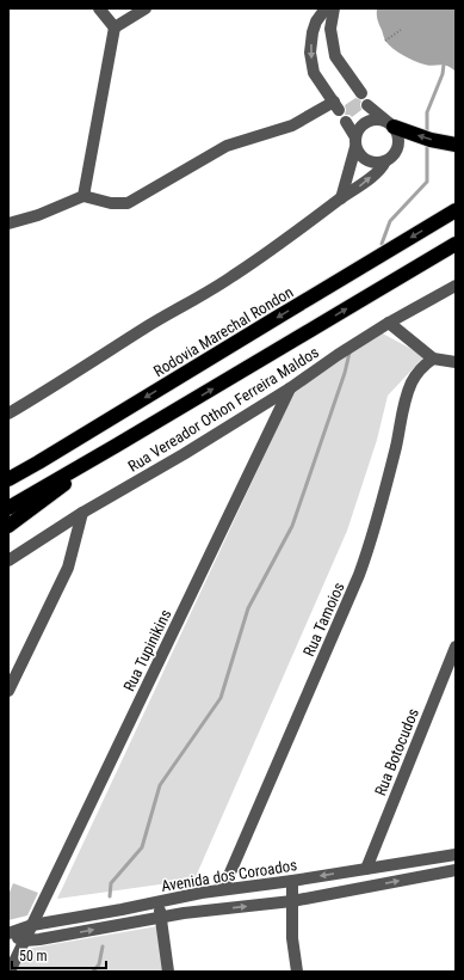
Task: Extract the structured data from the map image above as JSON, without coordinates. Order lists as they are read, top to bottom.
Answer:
{
  "streets": {
    "highway": ["Rodovia Marechal Rondon"],
    "street": [
      "Rua Vereador Othon Ferreira Maldos",
      "Rua Tamoios",
      "Rua Tupinikins",
      "Rua Botocudos",
      "Avenida dos Coroados"
    ]
  },
  "crossings": [
    ["Rua Vereador Othon Ferreira Maldos", "Rua Tupinikins"],
    ["Rua Tamoios", "Avenida dos Coroados"],
    ["Rua Tupinikins", "Avenida dos Coroados"],
    ["Rua Botocudos", "Avenida dos Coroados"]
  ],
  "scale_bar": "50 m"
}
